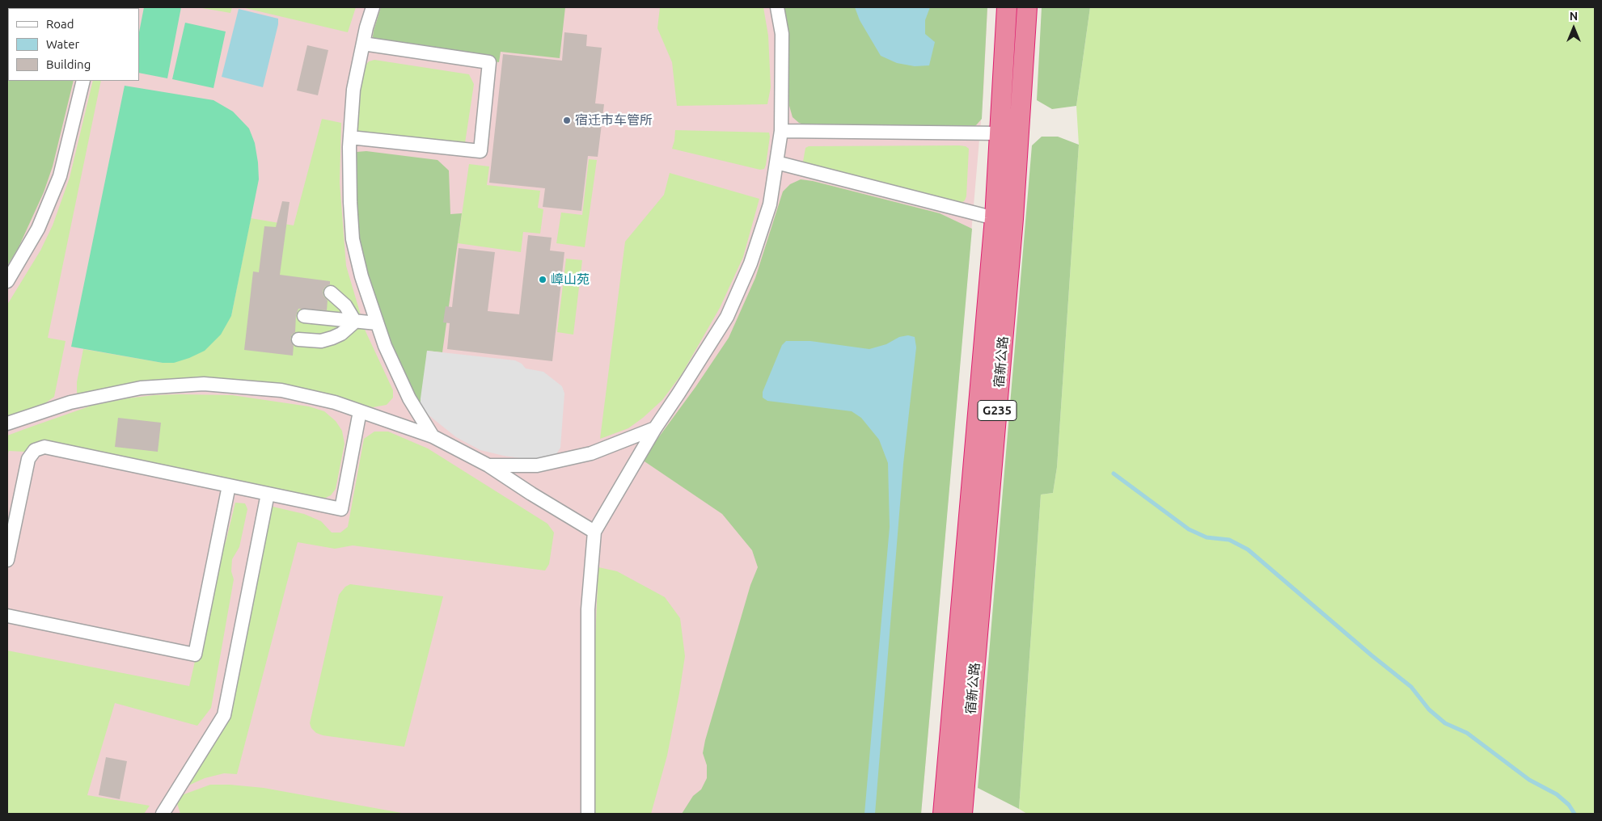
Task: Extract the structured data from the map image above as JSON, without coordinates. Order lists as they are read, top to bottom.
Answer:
{
  "streets": {
    "highway": ["宿新公路", "G235"]
  },
  "places": ["宿迁市车管所", "嶂山苑"],
  "legend": ["Road", "Water", "Building"],
  "north": "top"
}
